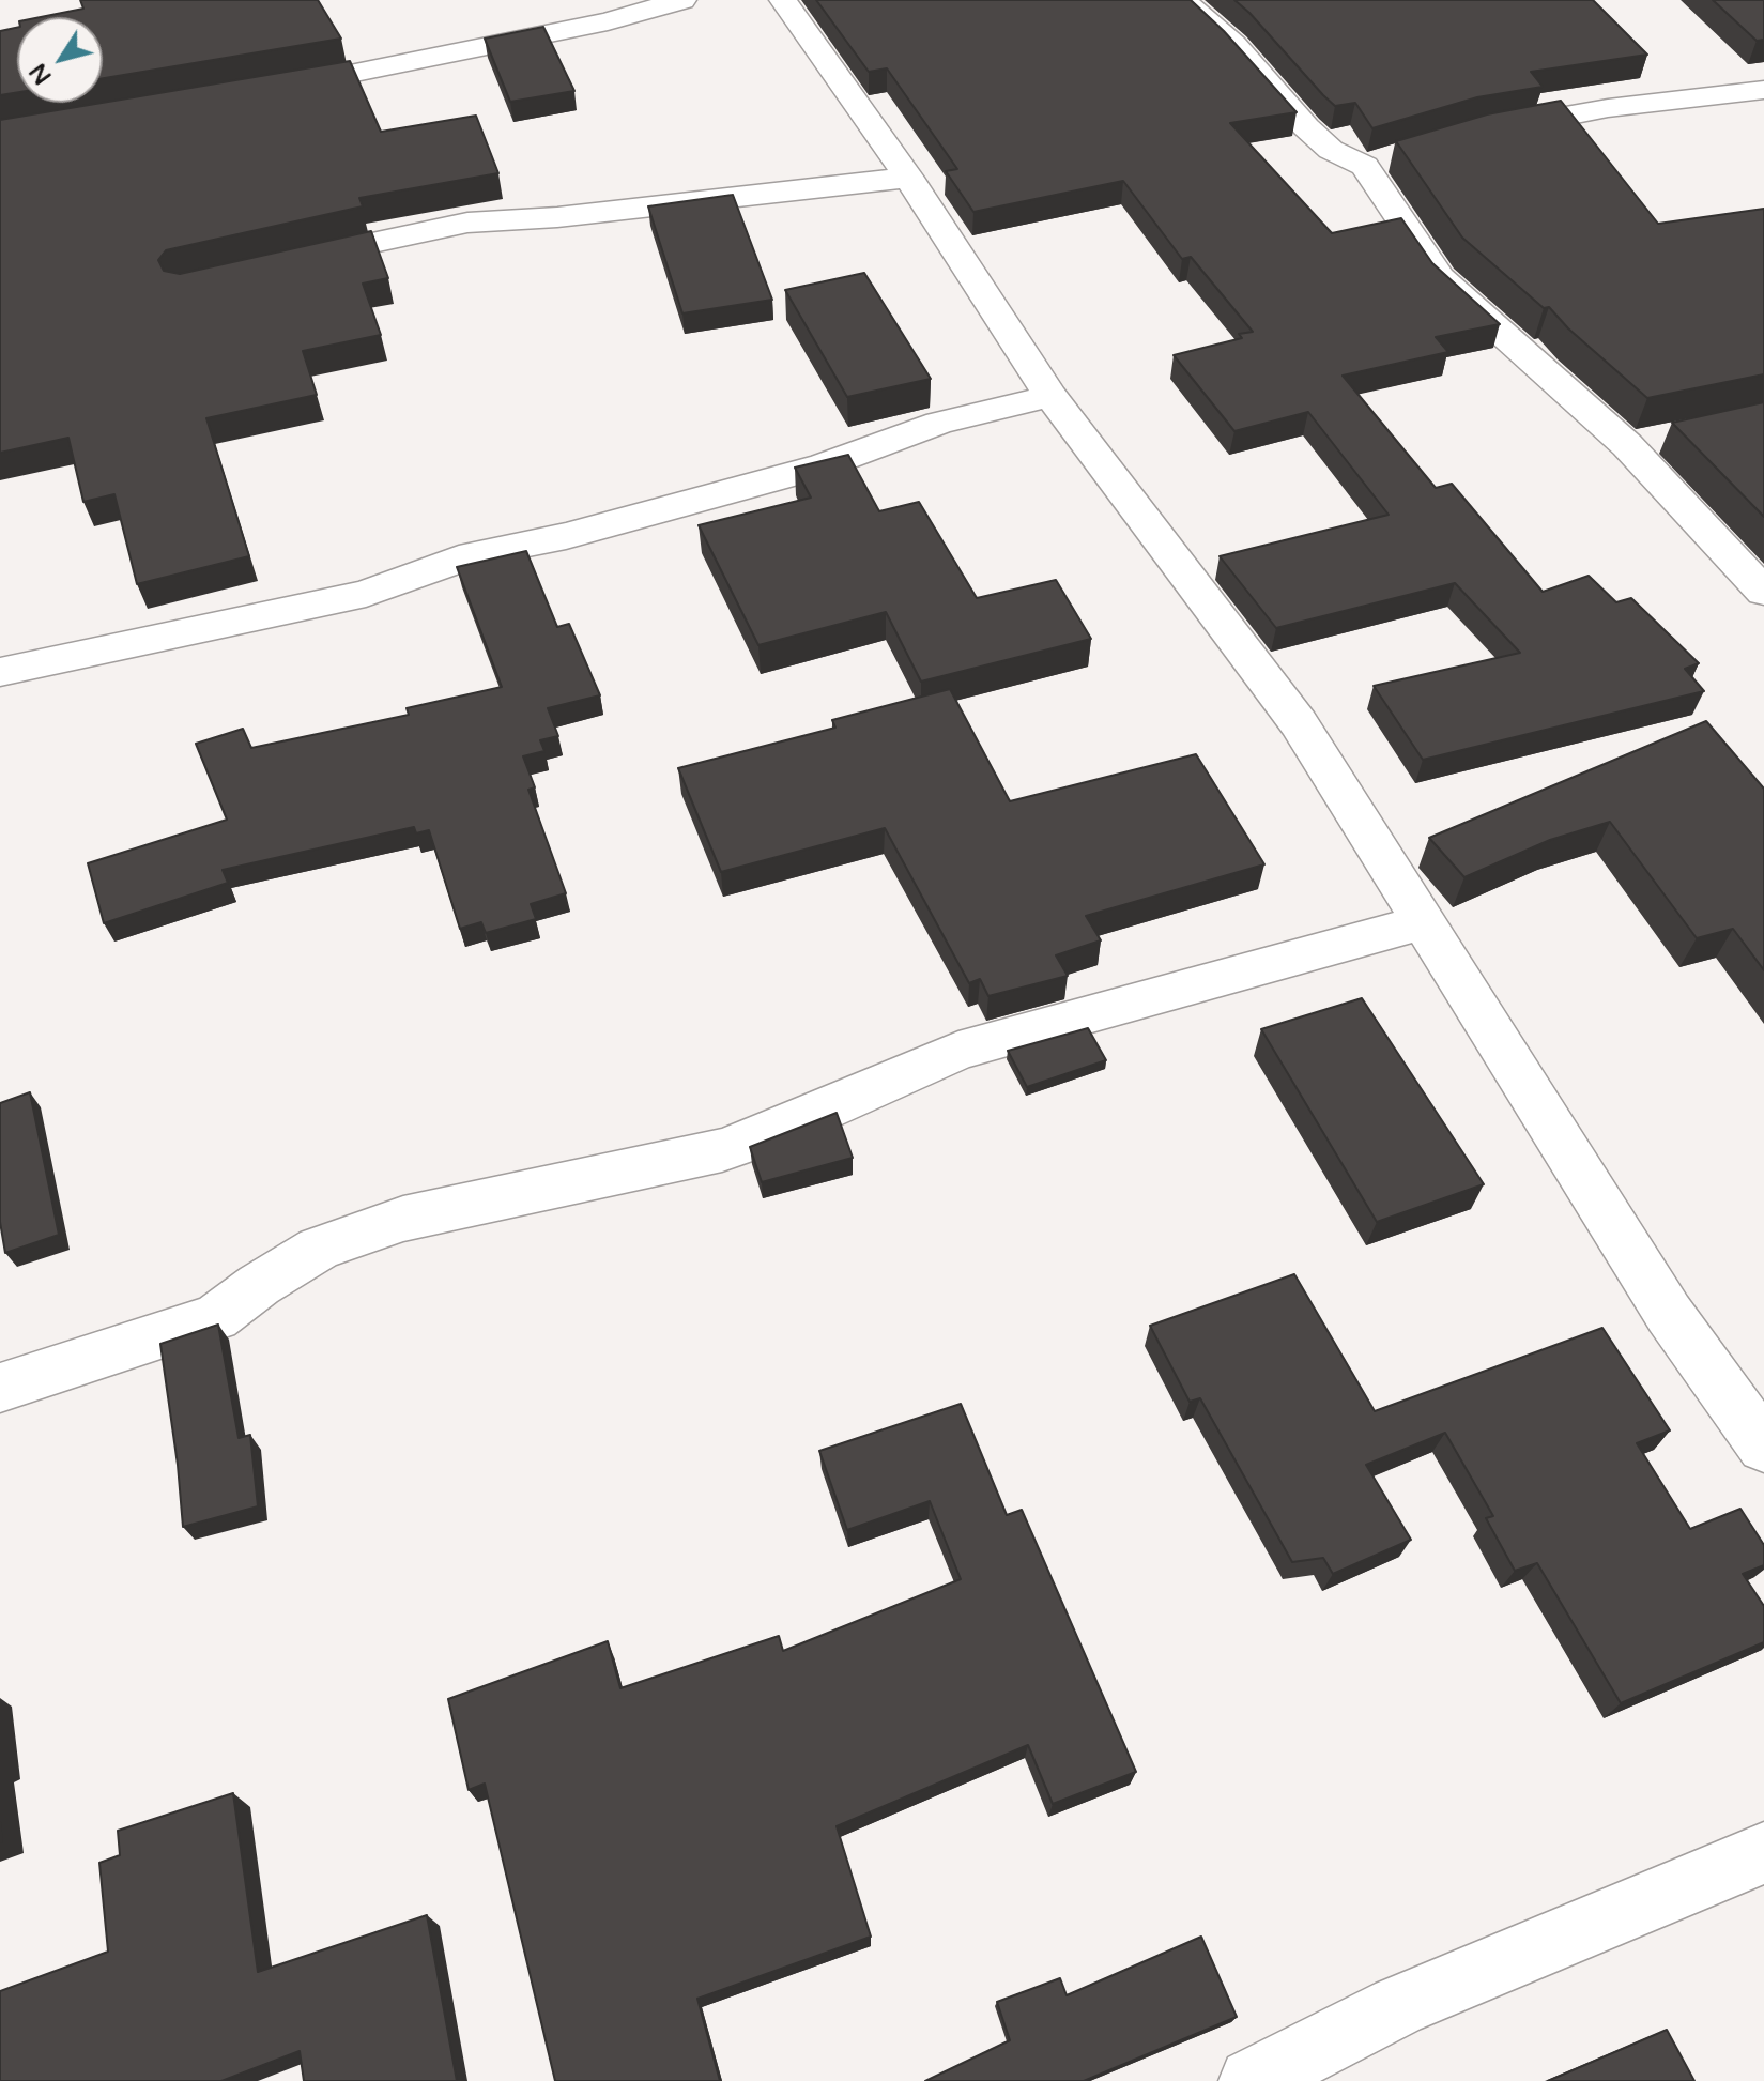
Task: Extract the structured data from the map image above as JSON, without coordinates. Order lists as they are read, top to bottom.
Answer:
{
  "north": "bottom left"
}
